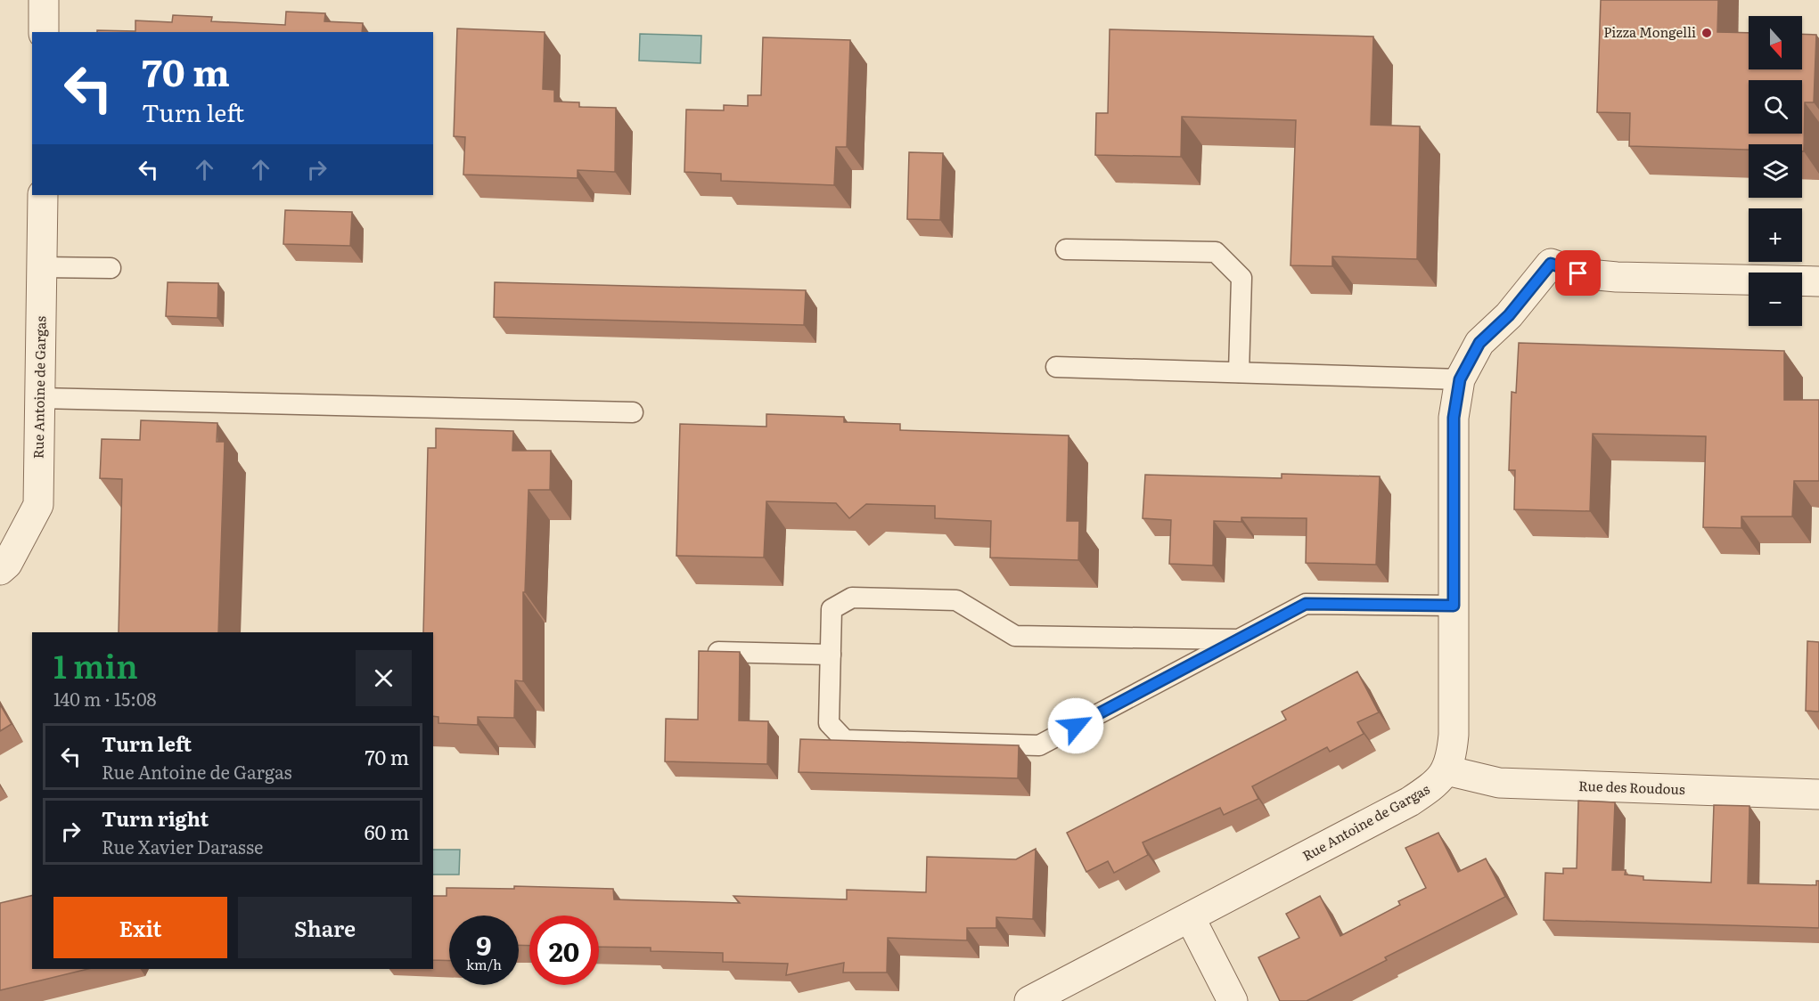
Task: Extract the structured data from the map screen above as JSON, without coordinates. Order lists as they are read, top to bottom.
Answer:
{
  "streets": {
    "street": ["Rue Antoine de Gargas", "Rue des Roudous"]
  },
  "crossings": [
    ["Rue Antoine de Gargas", "Rue des Roudous"]
  ],
  "places": ["Pizza Mongelli"],
  "north": "bottom",
  "page": {
    "map_buttons": ["+", "−"],
    "turn": ["70 m", "Turn left"],
    "heading": ["1 min", "140 m · 15:08"],
    "list": [
      {
        "name": "Turn left",
        "note": "Rue Antoine de Gargas",
        "value": "70 m"
      },
      {
        "name": "Turn right",
        "note": "Rue Xavier Darasse",
        "value": "60 m"
      }
    ],
    "buttons": ["Exit", "Share"],
    "speed": "9 km/h",
    "limit": "20"
  }
}
